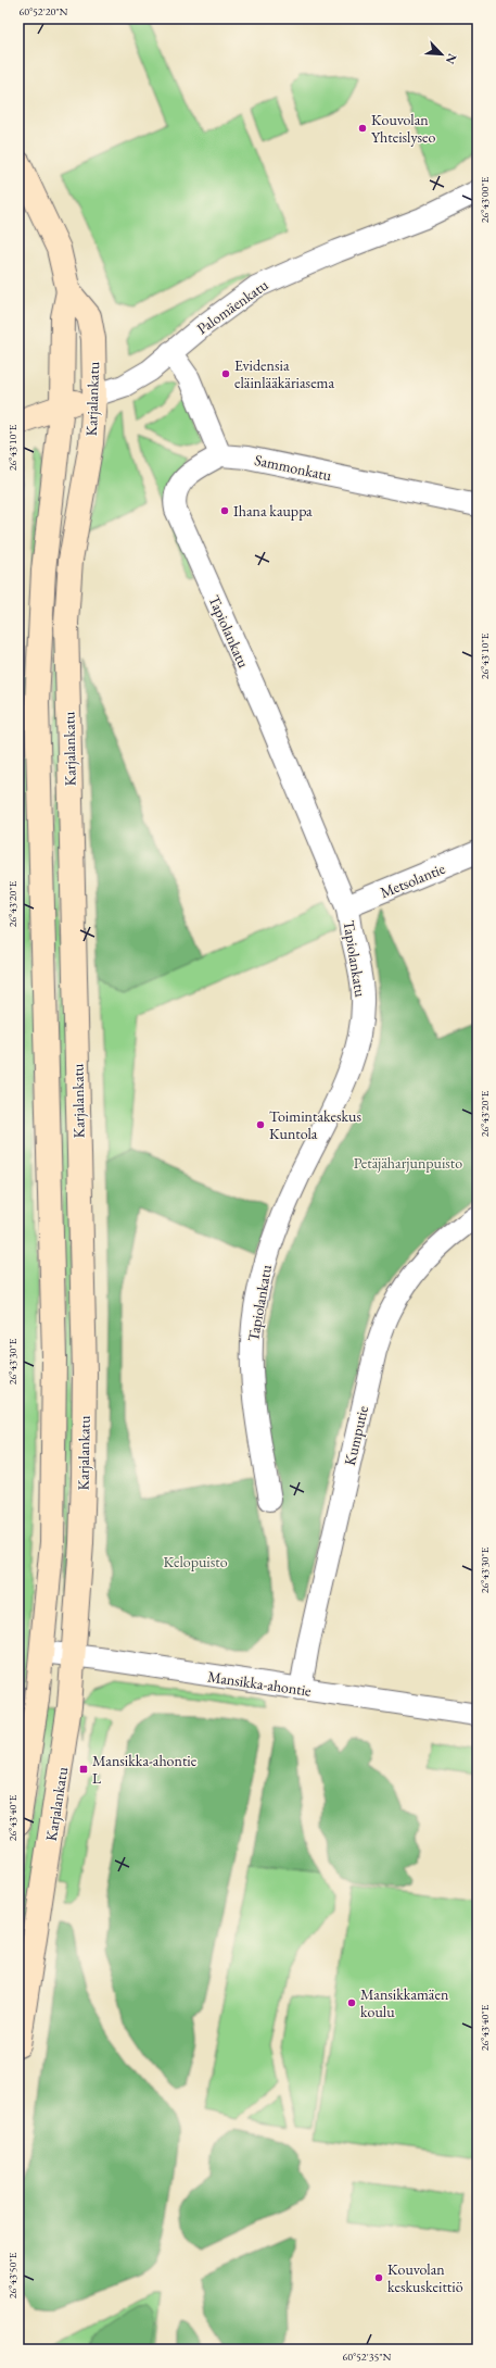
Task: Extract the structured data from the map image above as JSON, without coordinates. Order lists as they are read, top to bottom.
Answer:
{
  "streets": {
    "main road": ["Palomäenkatu", "Karjalankatu"],
    "street": [
      "Sammonkatu",
      "Tapiolankatu",
      "Metsolantie",
      "Kumputie",
      "Mansikka-ahontie"
    ]
  },
  "crossings": [
    ["Palomäenkatu", "Karjalankatu"],
    ["Karjalankatu", "Mansikka-ahontie"],
    ["Sammonkatu", "Tapiolankatu"],
    ["Tapiolankatu", "Metsolantie"],
    ["Kumputie", "Mansikka-ahontie"]
  ],
  "parks": ["Petäjäharjunpuisto", "Kelopuisto"],
  "places": {
    "other": [
      "Kouvolan Yhteislyseo",
      "Evidensia eläinlääkäriasema",
      "Ihana kauppa",
      "Toimintakeskus Kuntola",
      "Mansikkamäen koulu",
      "Kouvolan keskuskeittiö"
    ],
    "transit": ["Mansikka-ahontie L"]
  },
  "north": "bottom right",
  "coordinates": [
    "60°52'20\"N",
    "26°43'00\"E",
    "26°43'10\"E",
    "26°43'20\"E",
    "26°43'30\"E",
    "26°43'40\"E",
    "26°43'50\"E",
    "60°52'35\"N"
  ]
}
